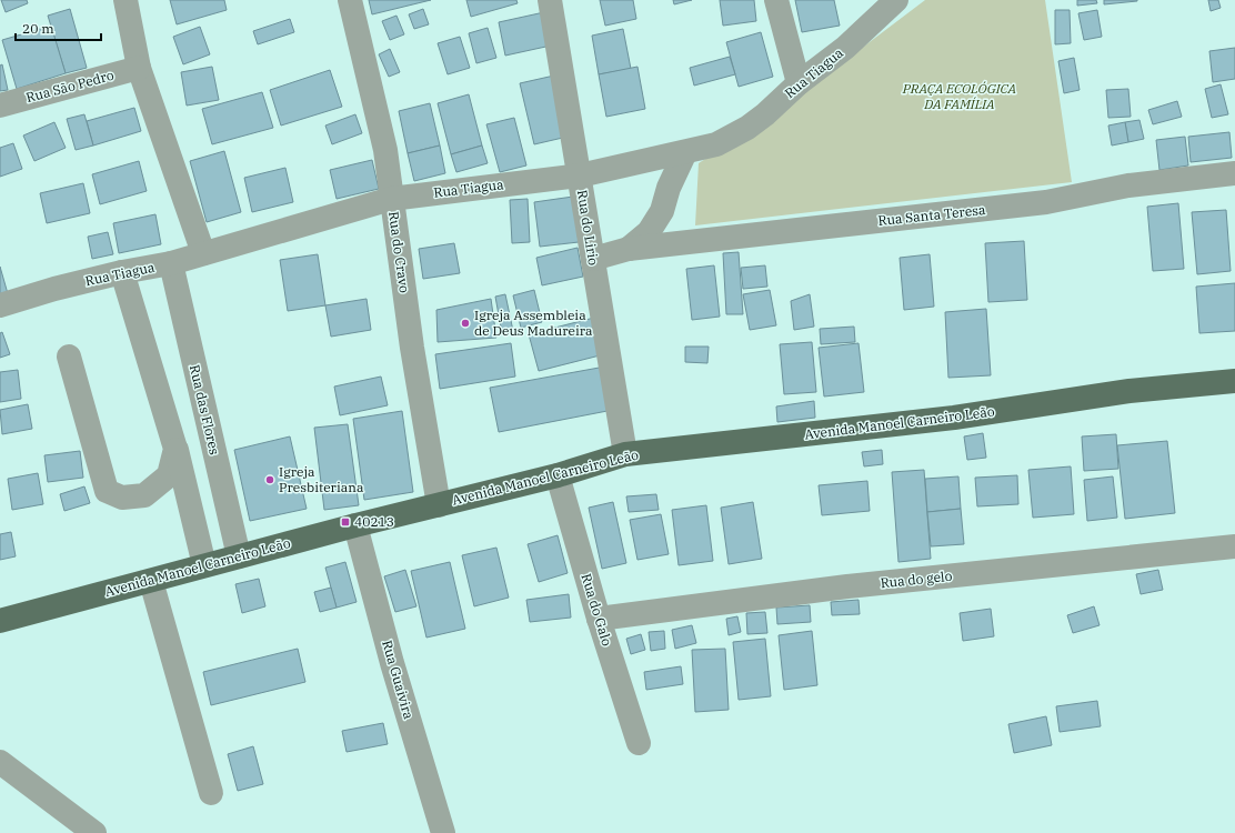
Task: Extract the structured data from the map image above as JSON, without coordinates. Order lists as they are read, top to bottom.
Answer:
{
  "streets": {
    "main road": ["Avenida Manoel Carneiro Leão"],
    "street": [
      "Rua Tiagua",
      "Rua São Pedro",
      "Rua Santa Teresa",
      "Rua do Lirio",
      "Rua do Cravo",
      "Rua das Flores",
      "Rua do gelo",
      "Rua do Galo",
      "Rua Guaivira"
    ]
  },
  "crossings": [
    ["Rua Tiagua", "Rua do Lirio"],
    ["Rua Tiagua", "Rua do Cravo"],
    ["Rua Tiagua", "Rua das Flores"],
    ["Rua do Lirio", "Avenida Manoel Carneiro Leão"],
    ["Rua do Cravo", "Avenida Manoel Carneiro Leão"],
    ["Rua das Flores", "Avenida Manoel Carneiro Leão"],
    ["Avenida Manoel Carneiro Leão", "Rua do Galo"],
    ["Avenida Manoel Carneiro Leão", "Rua Guaivira"],
    ["Rua do gelo", "Rua do Galo"]
  ],
  "parks": ["PRAÇA ECOLÓGICA DA FAMÍLIA"],
  "places": {
    "other": ["Igreja Assembleia de Deus Madureira", "Igreja Presbiteriana"],
    "transit": ["40213"]
  },
  "scale_bar": "20 m"
}
